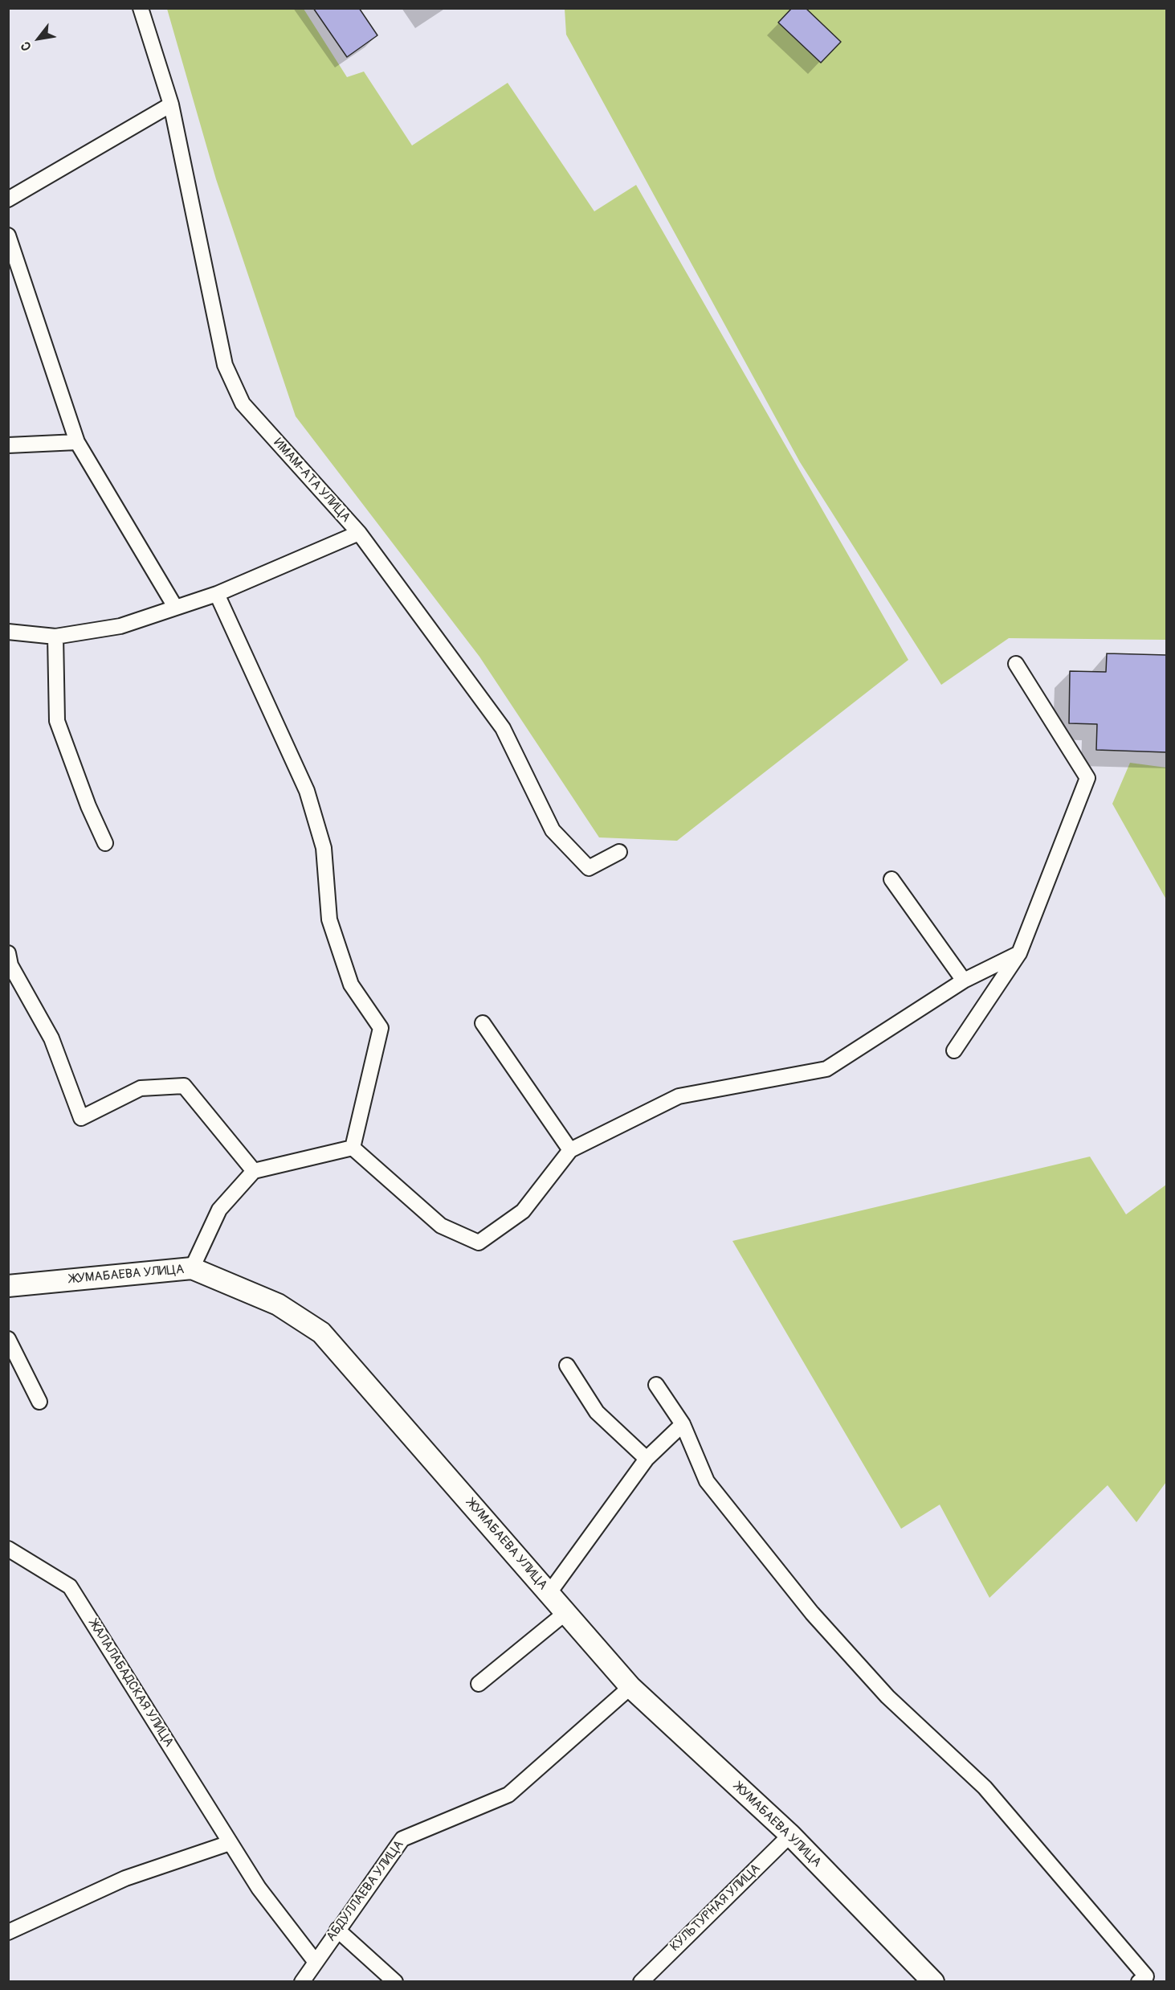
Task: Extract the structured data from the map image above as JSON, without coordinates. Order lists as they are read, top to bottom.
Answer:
{
  "streets": {
    "street": [
      "ИМАМ-АТА УЛИЦА",
      "ЖУМАБАЕВА УЛИЦА",
      "ЖАЛАЛАБАДСКАЯ УЛИЦА",
      "АБДУЛЛАЕВА УЛИЦА",
      "КУЛЬТУРНАЯ УЛИЦА"
    ]
  },
  "crossings": [
    ["ЖУМАБАЕВА УЛИЦА", "АБДУЛЛАЕВА УЛИЦА"],
    ["ЖУМАБАЕВА УЛИЦА", "КУЛЬТУРНАЯ УЛИЦА"],
    ["ЖАЛАЛАБАДСКАЯ УЛИЦА", "АБДУЛЛАЕВА УЛИЦА"]
  ],
  "north": "bottom left"
}
